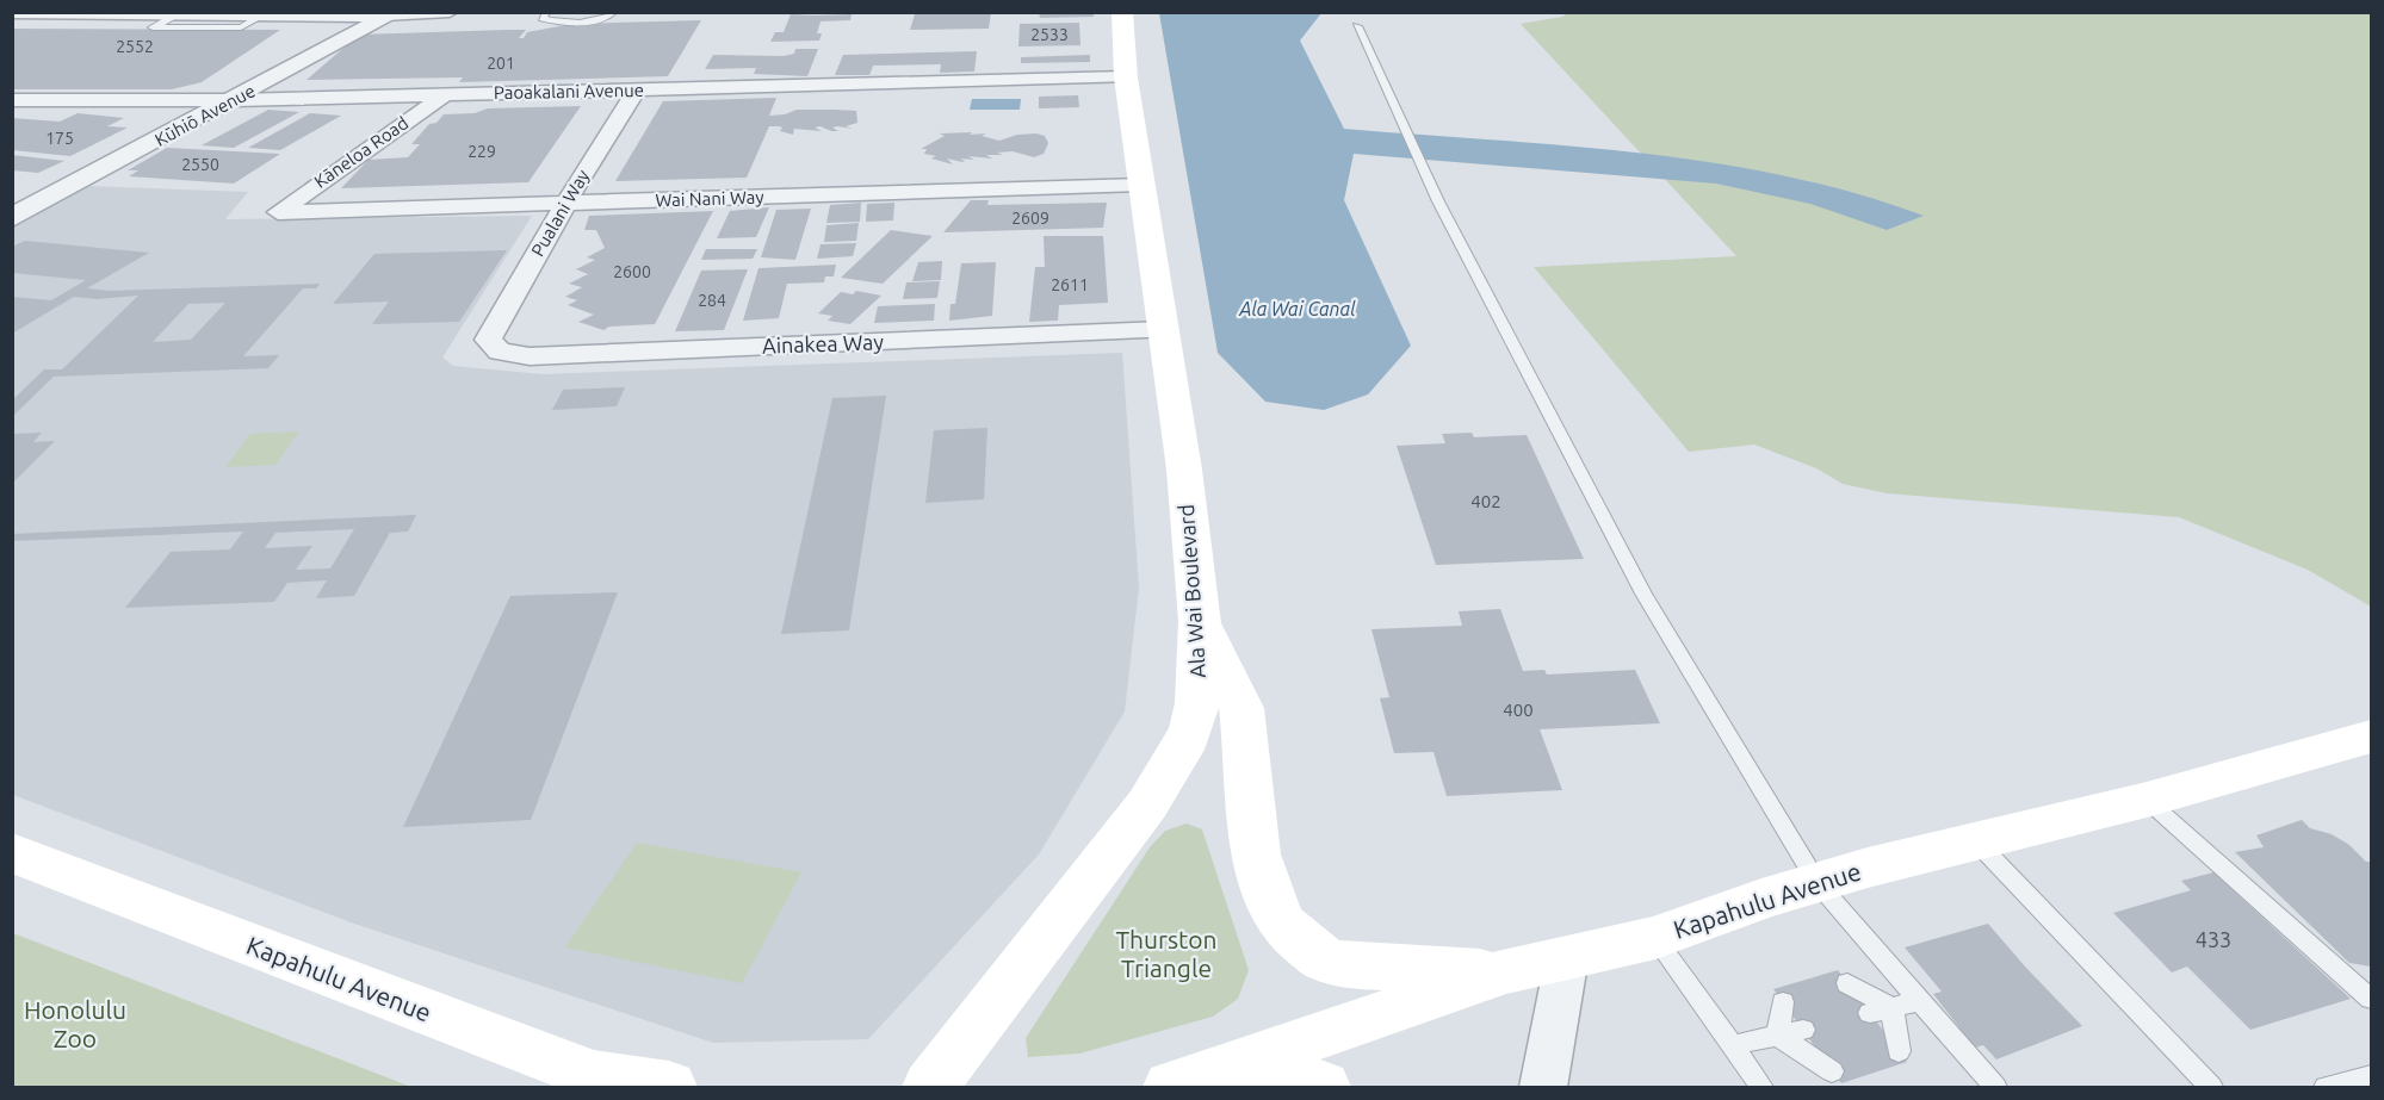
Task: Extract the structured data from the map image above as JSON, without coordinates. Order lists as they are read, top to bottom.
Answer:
{
  "streets": {
    "main road": ["Ala Wai Boulevard", "Kapahulu Avenue"],
    "street": [
      "Paoakalani Avenue",
      "Kūhiō Avenue",
      "Kāneloa Road",
      "Wai Nani Way",
      "Pualani Way",
      "Ainakea Way"
    ]
  },
  "crossings": [
    ["Paoakalani Avenue", "Kūhiō Avenue"],
    ["Paoakalani Avenue", "Kāneloa Road"],
    ["Paoakalani Avenue", "Pualani Way"],
    ["Paoakalani Avenue", "Ala Wai Boulevard"],
    ["Kāneloa Road", "Wai Nani Way"],
    ["Wai Nani Way", "Pualani Way"],
    ["Wai Nani Way", "Ala Wai Boulevard"],
    ["Pualani Way", "Ainakea Way"],
    ["Ainakea Way", "Ala Wai Boulevard"]
  ],
  "water": ["Ala Wai Canal"],
  "parks": ["Thurston Triangle", "Honolulu Zoo"],
  "house_numbers": [
    "2533",
    "2552",
    "201",
    "175",
    "229",
    "2550",
    "2609",
    "2600",
    "2611",
    "284",
    "402",
    "400",
    "433"
  ]
}
